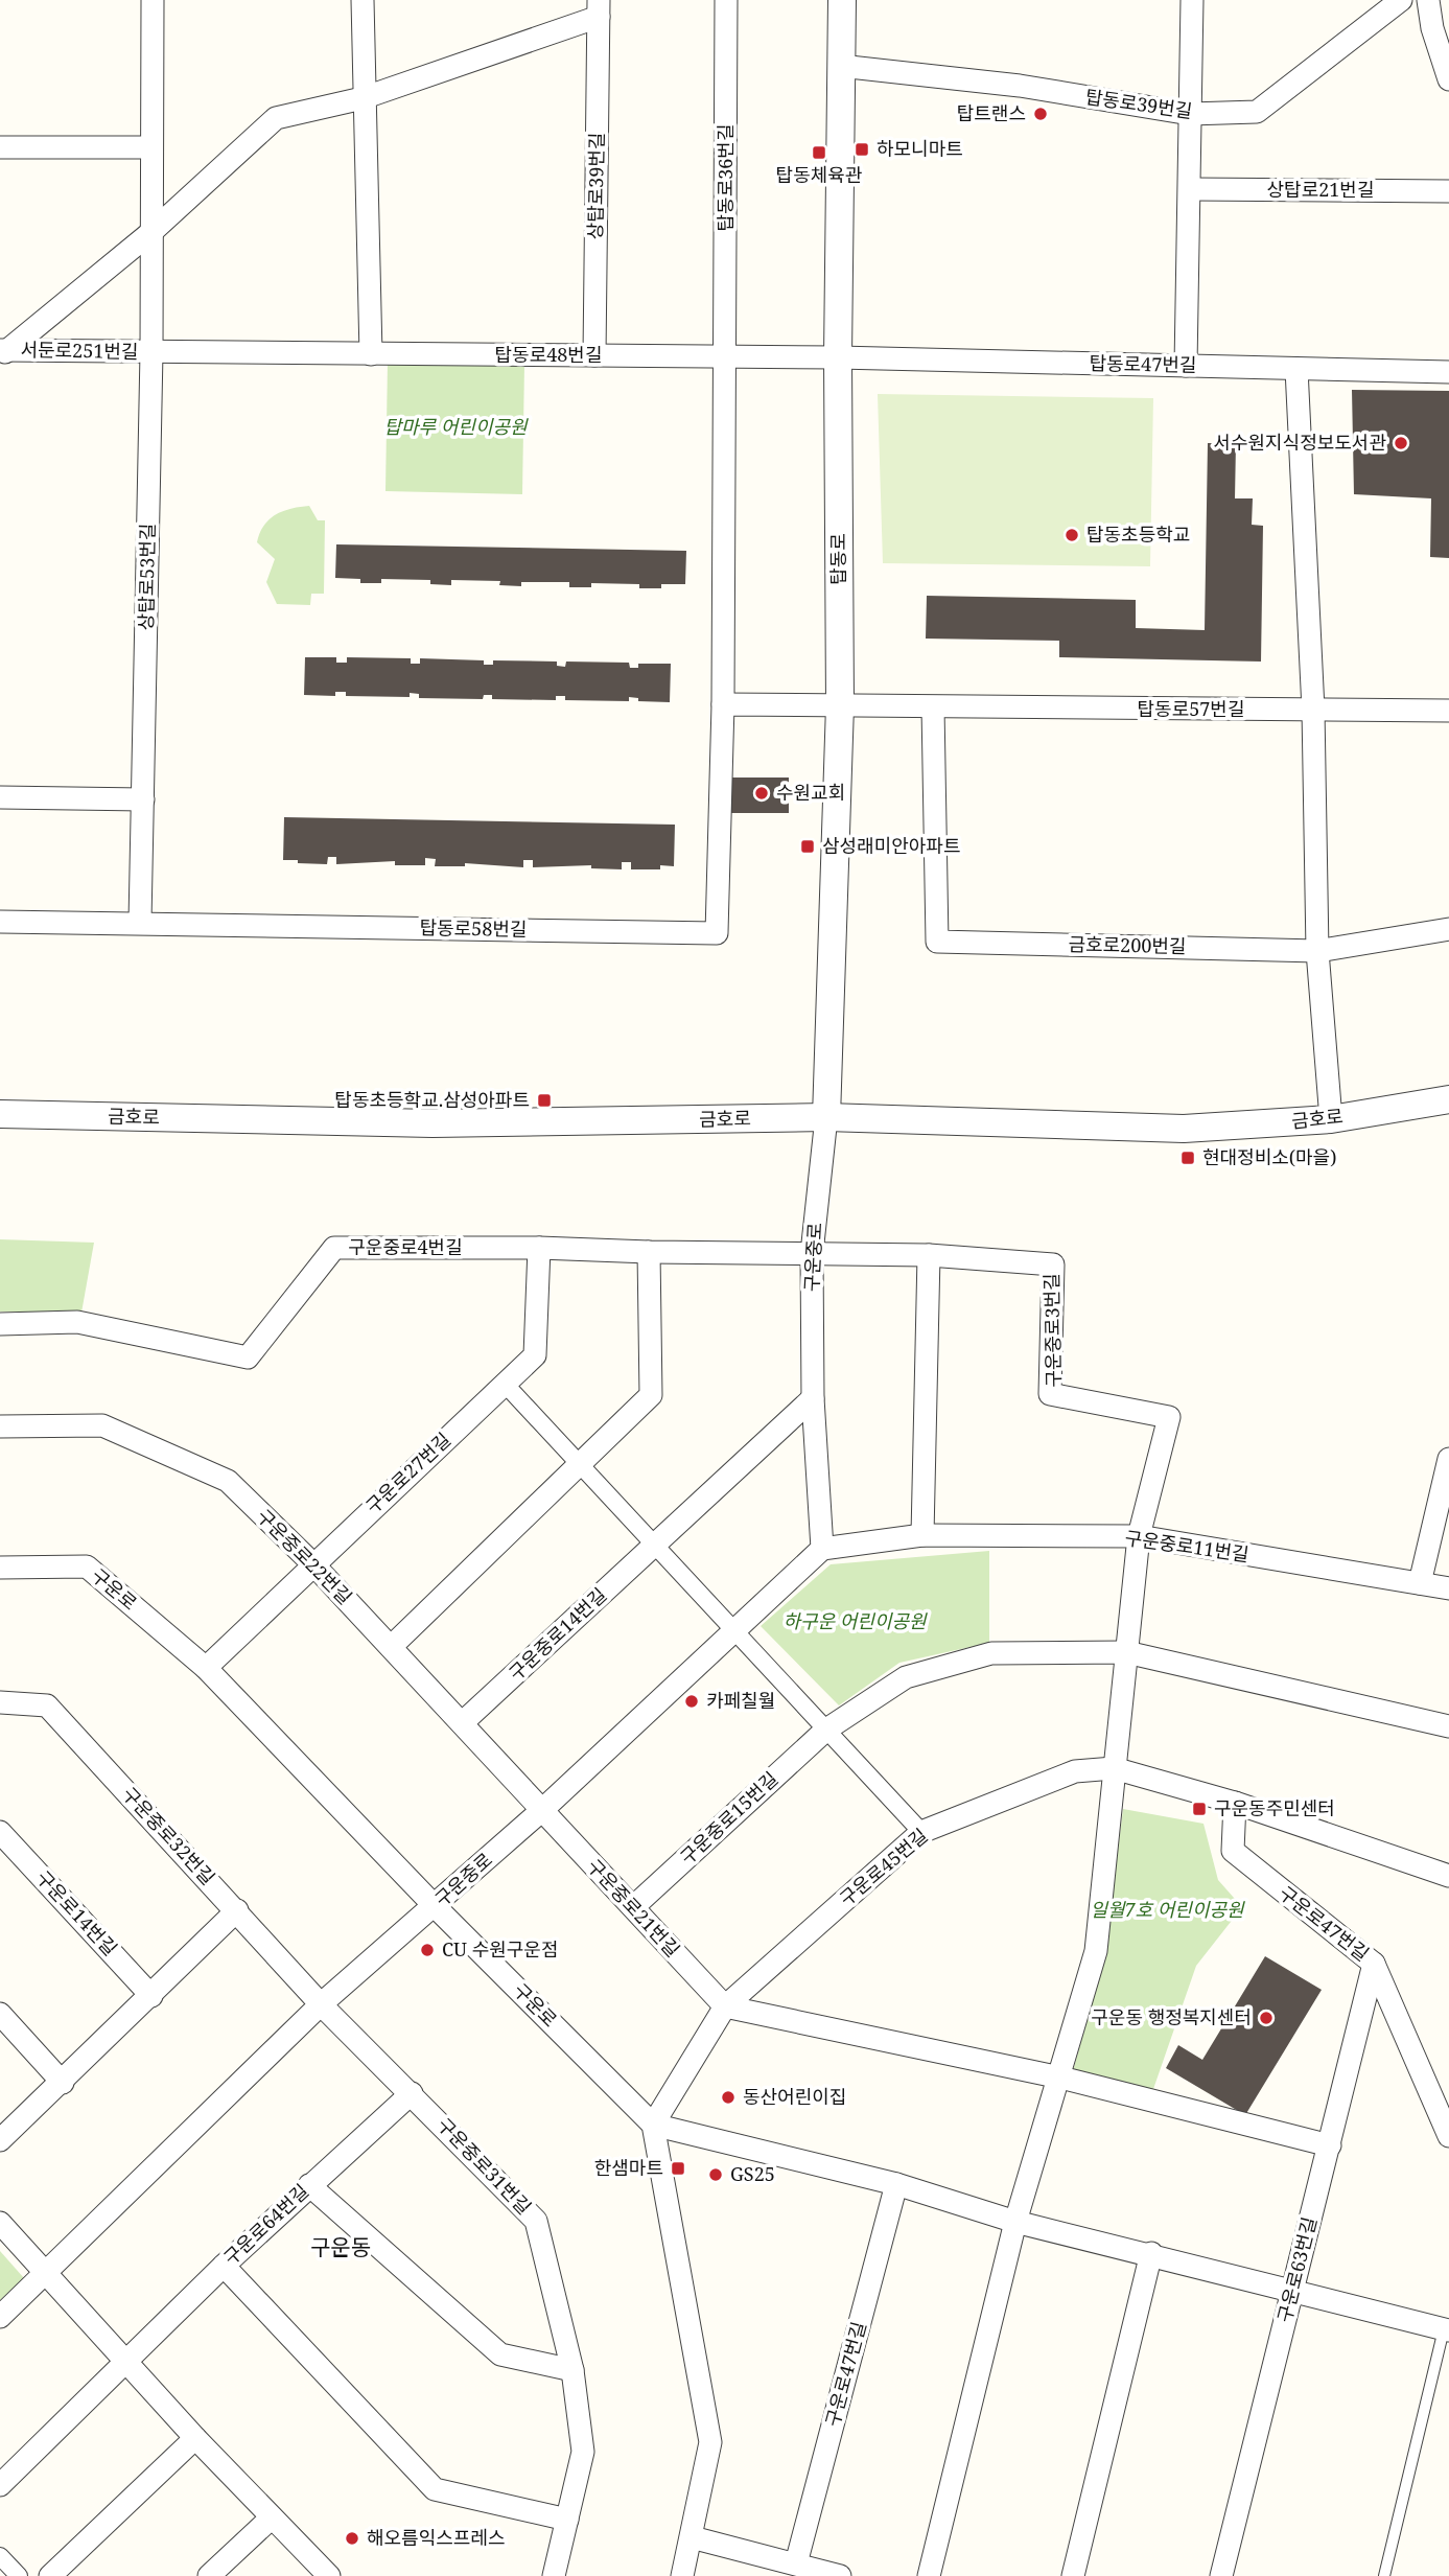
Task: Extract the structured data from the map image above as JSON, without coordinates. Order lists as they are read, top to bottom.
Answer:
{
  "streets": {
    "street": [
      "탑동로39번길",
      "탑동로36번길",
      "상탑로39번길",
      "상탑로21번길",
      "서둔로251번길",
      "탑동로48번길",
      "탑동로47번길",
      "탑동로",
      "상탑로53번길",
      "탑동로57번길",
      "탑동로58번길",
      "금호로200번길",
      "금호로",
      "구운중로4번길",
      "구운중로",
      "구운중로3번길",
      "구운로27번길",
      "구운중로11번길",
      "구운중로22번길",
      "구운로",
      "구운중로14번길",
      "구운중로15번길",
      "구운중로32번길",
      "구운로45번길",
      "구운중로21번길",
      "구운로14번길",
      "구운로47번길",
      "구운중로31번길",
      "구운로64번길",
      "구운로63번길"
    ]
  },
  "crossings": [
    ["탑동로39번길", "탑동로"],
    ["탑동로36번길", "탑동로48번길"],
    ["탑동로36번길", "탑동로58번길"],
    ["상탑로39번길", "탑동로48번길"],
    ["서둔로251번길", "탑동로48번길"],
    ["서둔로251번길", "상탑로53번길"],
    ["탑동로48번길", "탑동로47번길"],
    ["탑동로48번길", "탑동로"],
    ["탑동로48번길", "상탑로53번길"],
    ["탑동로48번길", "탑동로58번길"],
    ["탑동로47번길", "탑동로"],
    ["탑동로", "탑동로57번길"],
    ["탑동로", "금호로"],
    ["탑동로", "구운중로"],
    ["상탑로53번길", "탑동로58번길"],
    ["탑동로57번길", "금호로200번길"],
    ["금호로", "구운중로"],
    ["구운중로4번길", "구운중로"],
    ["구운중로4번길", "구운중로3번길"],
    ["구운중로4번길", "구운로27번길"],
    ["구운중로", "구운중로3번길"],
    ["구운중로", "구운중로11번길"],
    ["구운중로", "구운중로22번길"],
    ["구운중로", "구운로"],
    ["구운중로", "구운중로32번길"],
    ["구운중로", "구운중로21번길"],
    ["구운중로", "구운중로31번길"],
    ["구운중로3번길", "구운중로11번길"],
    ["구운로27번길", "구운중로22번길"],
    ["구운로27번길", "구운로"],
    ["구운중로22번길", "구운중로14번길"],
    ["구운중로22번길", "구운중로21번길"],
    ["구운로", "구운로45번길"],
    ["구운중로15번길", "구운중로21번길"],
    ["구운중로32번길", "구운중로31번길"],
    ["구운로45번길", "구운중로21번길"],
    ["구운로45번길", "구운로47번길"],
    ["구운로47번길", "구운로63번길"],
    ["구운중로31번길", "구운로64번길"]
  ],
  "districts": ["구운동"],
  "parks": ["탑마루 어린이공원", "하구운 어린이공원", "일월7호 어린이공원"],
  "places": {
    "other": [
      "탑트랜스",
      "서수원지식정보도서관",
      "탑동초등학교",
      "수원교회",
      "카페칠월",
      "CU 수원구운점",
      "구운동 행정복지센터",
      "동산어린이집",
      "GS25",
      "해오름익스프레스"
    ],
    "transit": [
      "하모니마트",
      "탑동체육관",
      "삼성래미안아파트",
      "탑동초등학교.삼성아파트",
      "현대정비소(마을)",
      "구운동주민센터",
      "한샘마트"
    ]
  }
}
